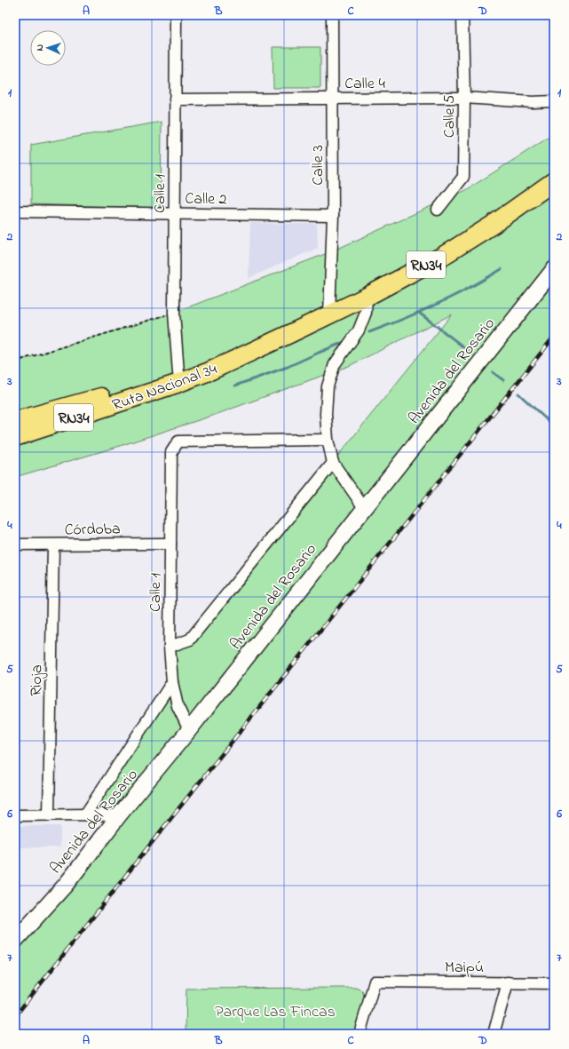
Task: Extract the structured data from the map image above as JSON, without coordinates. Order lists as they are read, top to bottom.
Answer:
{
  "streets": {
    "highway": ["RN34", "Ruta Nacional 34"],
    "main road": ["Avenida del Rosario"],
    "street": [
      "Calle 4",
      "Calle 5",
      "Calle 3",
      "Calle 1",
      "Calle 2",
      "Córdoba",
      "Rioja",
      "Maipú"
    ]
  },
  "crossings": [
    ["Calle 4", "Calle 5"],
    ["Calle 4", "Calle 3"],
    ["Calle 4", "Calle 1"],
    ["Calle 3", "Calle 2"],
    ["Calle 3", "Ruta Nacional 34"],
    ["Calle 1", "Calle 2"],
    ["Calle 1", "Avenida del Rosario"],
    ["Calle 1", "Ruta Nacional 34"],
    ["Calle 1", "Córdoba"],
    ["RN34", "Ruta Nacional 34"],
    ["Córdoba", "Rioja"]
  ],
  "parks": ["Parque Las Fincas"],
  "north": "left",
  "grid": {
    "columns": [
      "A",
      "B",
      "C",
      "D"
    ],
    "rows": [
      "1",
      "2",
      "3",
      "4",
      "5",
      "6",
      "7"
    ]
  }
}
